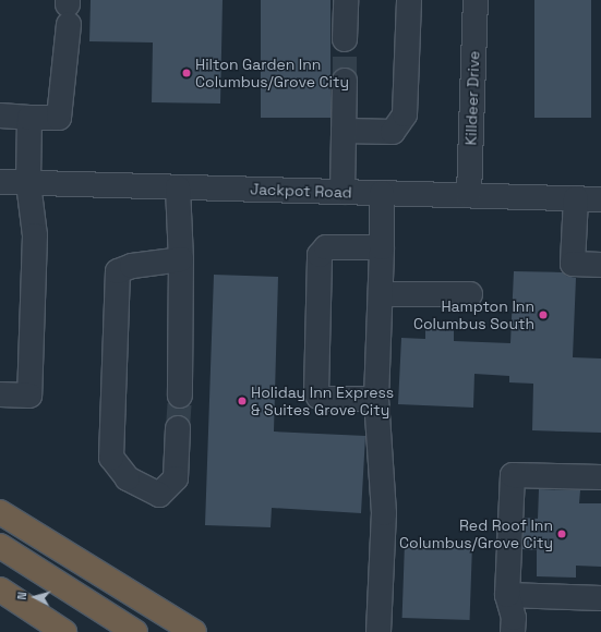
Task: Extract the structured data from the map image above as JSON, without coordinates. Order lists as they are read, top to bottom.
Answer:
{
  "streets": {
    "street": ["Killdeer Drive", "Jackpot Road"]
  },
  "crossings": [
    ["Killdeer Drive", "Jackpot Road"]
  ],
  "places": [
    "Hilton Garden Inn Columbus/Grove City",
    "Hampton Inn Columbus South",
    "Holiday Inn Express & Suites Grove City",
    "Red Roof Inn Columbus/Grove City"
  ],
  "north": "left"
}
